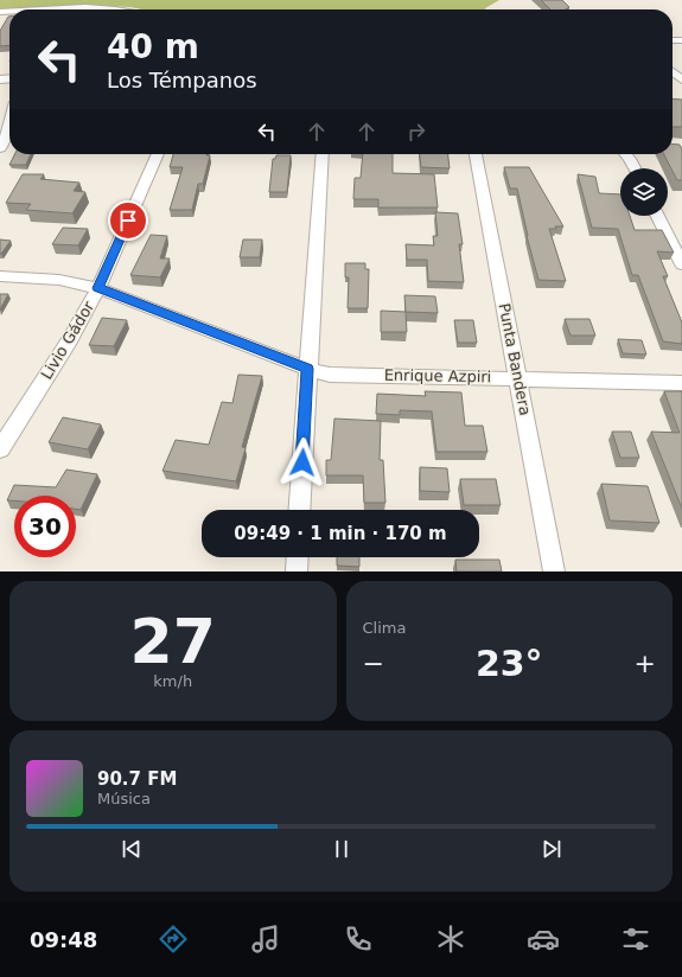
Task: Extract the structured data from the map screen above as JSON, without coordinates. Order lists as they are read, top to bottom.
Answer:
{
  "streets": {
    "street": ["Livio Gádor", "Punta Bandera", "Enrique Azpiri"]
  },
  "crossings": [
    ["Livio Gádor", "Enrique Azpiri"],
    ["Punta Bandera", "Enrique Azpiri"]
  ],
  "page": {
    "turn": ["40 m", "Los Témpanos"],
    "limit": "30",
    "trip": "09:49 · 1 min · 170 m",
    "tile": [
      ["27", "km/h"],
      "Clima"
    ],
    "heat": ["−", "23°", "+"],
    "song": ["90.7 FM", "Música"],
    "tabs": "09:48"
  }
}
